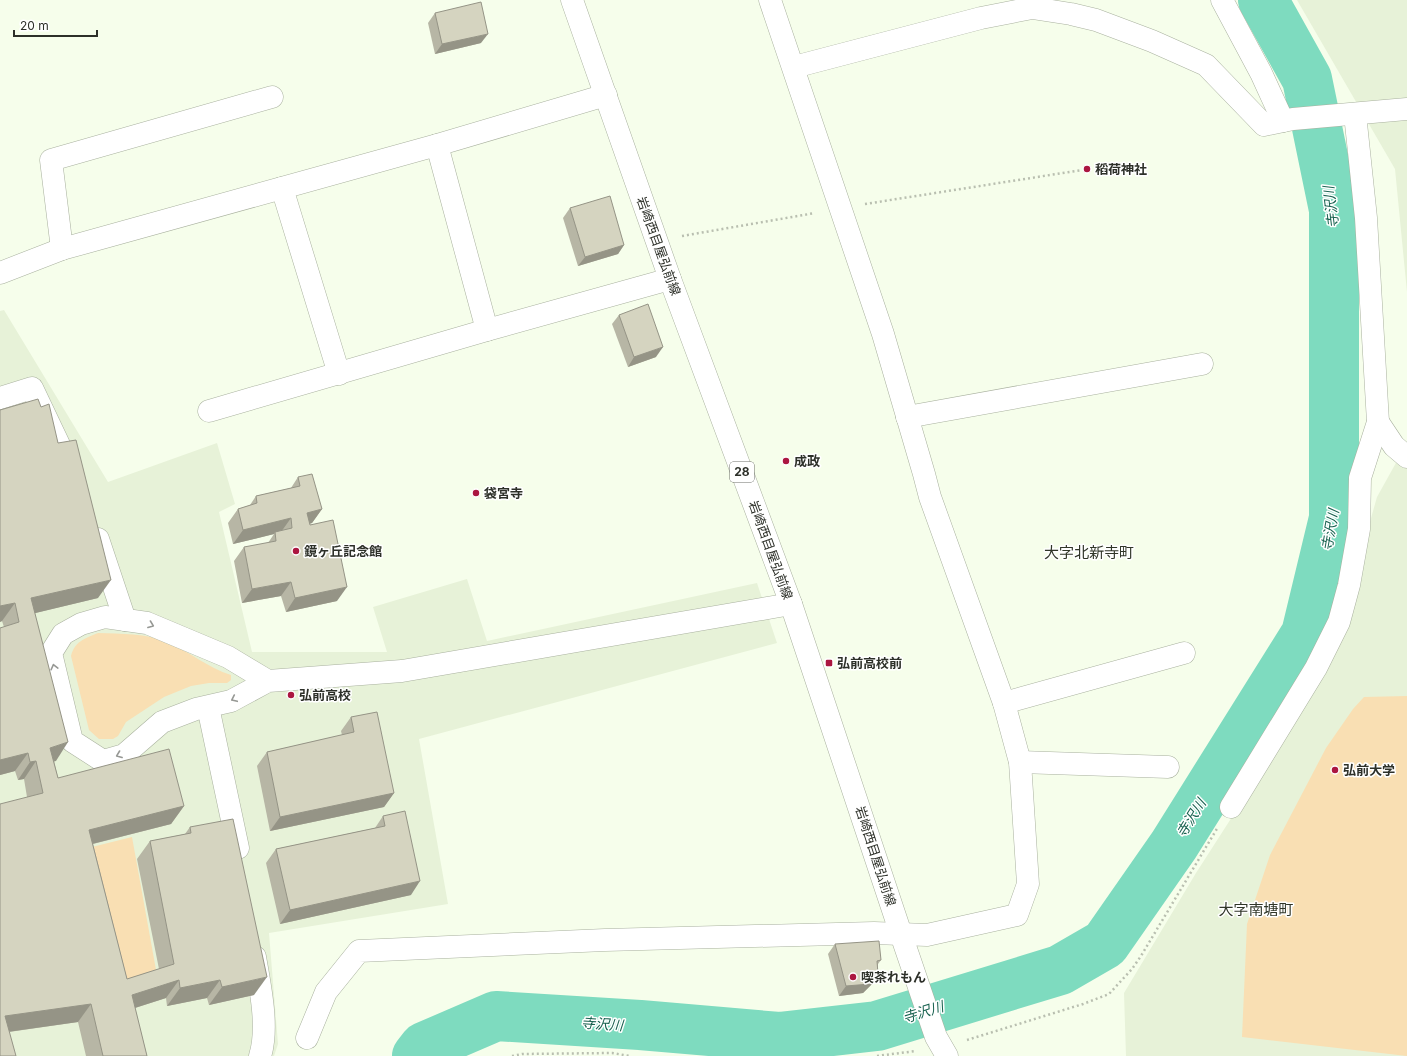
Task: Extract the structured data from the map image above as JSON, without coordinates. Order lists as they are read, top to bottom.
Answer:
{
  "streets": {
    "street": ["岩崎西目屋弘前線", "28"]
  },
  "districts": ["大字北新寺町", "大字南塘町"],
  "water": ["寺沢川"],
  "places": {
    "other": [
      "稻荷神社",
      "成政",
      "袋宮寺",
      "鏡ヶ丘記念館",
      "弘前高校",
      "弘前大学",
      "喫茶れもん"
    ],
    "transit": ["弘前高校前"]
  },
  "scale_bar": "20 m"
}
